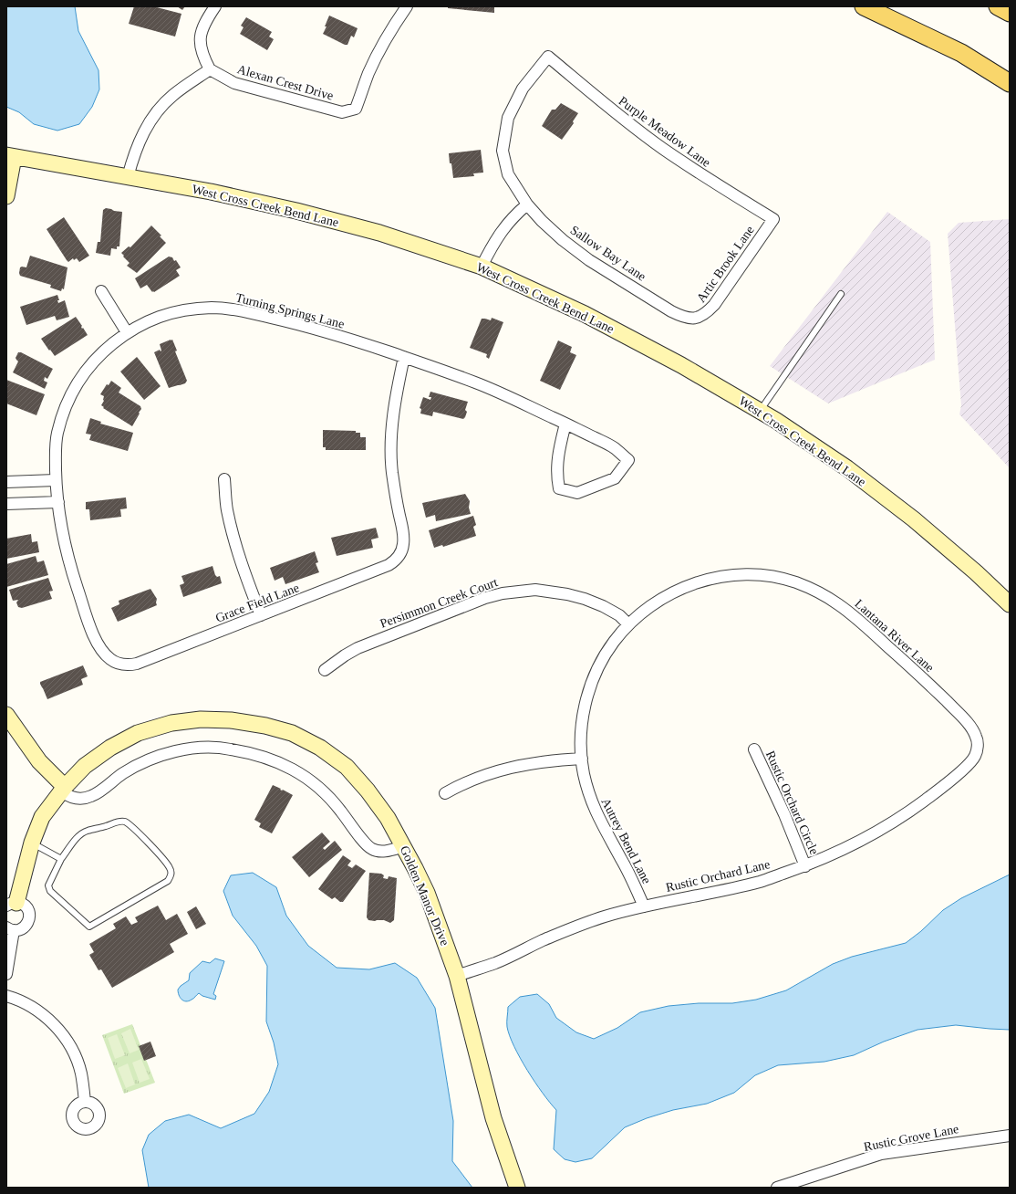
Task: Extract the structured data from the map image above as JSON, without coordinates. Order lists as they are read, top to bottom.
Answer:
{
  "streets": {
    "main road": ["West Cross Creek Bend Lane", "Golden Manor Drive"],
    "street": [
      "Alexan Crest Drive",
      "Purple Meadow Lane",
      "Sallow Bay Lane",
      "Artic Brook Lane",
      "Turning Springs Lane",
      "Grace Field Lane",
      "Persimmon Creek Court",
      "Lantana River Lane",
      "Rustic Orchard Circle",
      "Autrey Bend Lane",
      "Rustic Orchard Lane",
      "Rustic Grove Lane"
    ]
  },
  "crossings": [
    ["Purple Meadow Lane", "Sallow Bay Lane"],
    ["Purple Meadow Lane", "Artic Brook Lane"],
    ["Sallow Bay Lane", "Artic Brook Lane"],
    ["Turning Springs Lane", "Grace Field Lane"],
    ["Persimmon Creek Court", "Autrey Bend Lane"],
    ["Lantana River Lane", "Autrey Bend Lane"],
    ["Lantana River Lane", "Rustic Orchard Lane"],
    ["Rustic Orchard Circle", "Rustic Orchard Lane"],
    ["Autrey Bend Lane", "Rustic Orchard Lane"],
    ["Rustic Orchard Lane", "Golden Manor Drive"]
  ]
}
